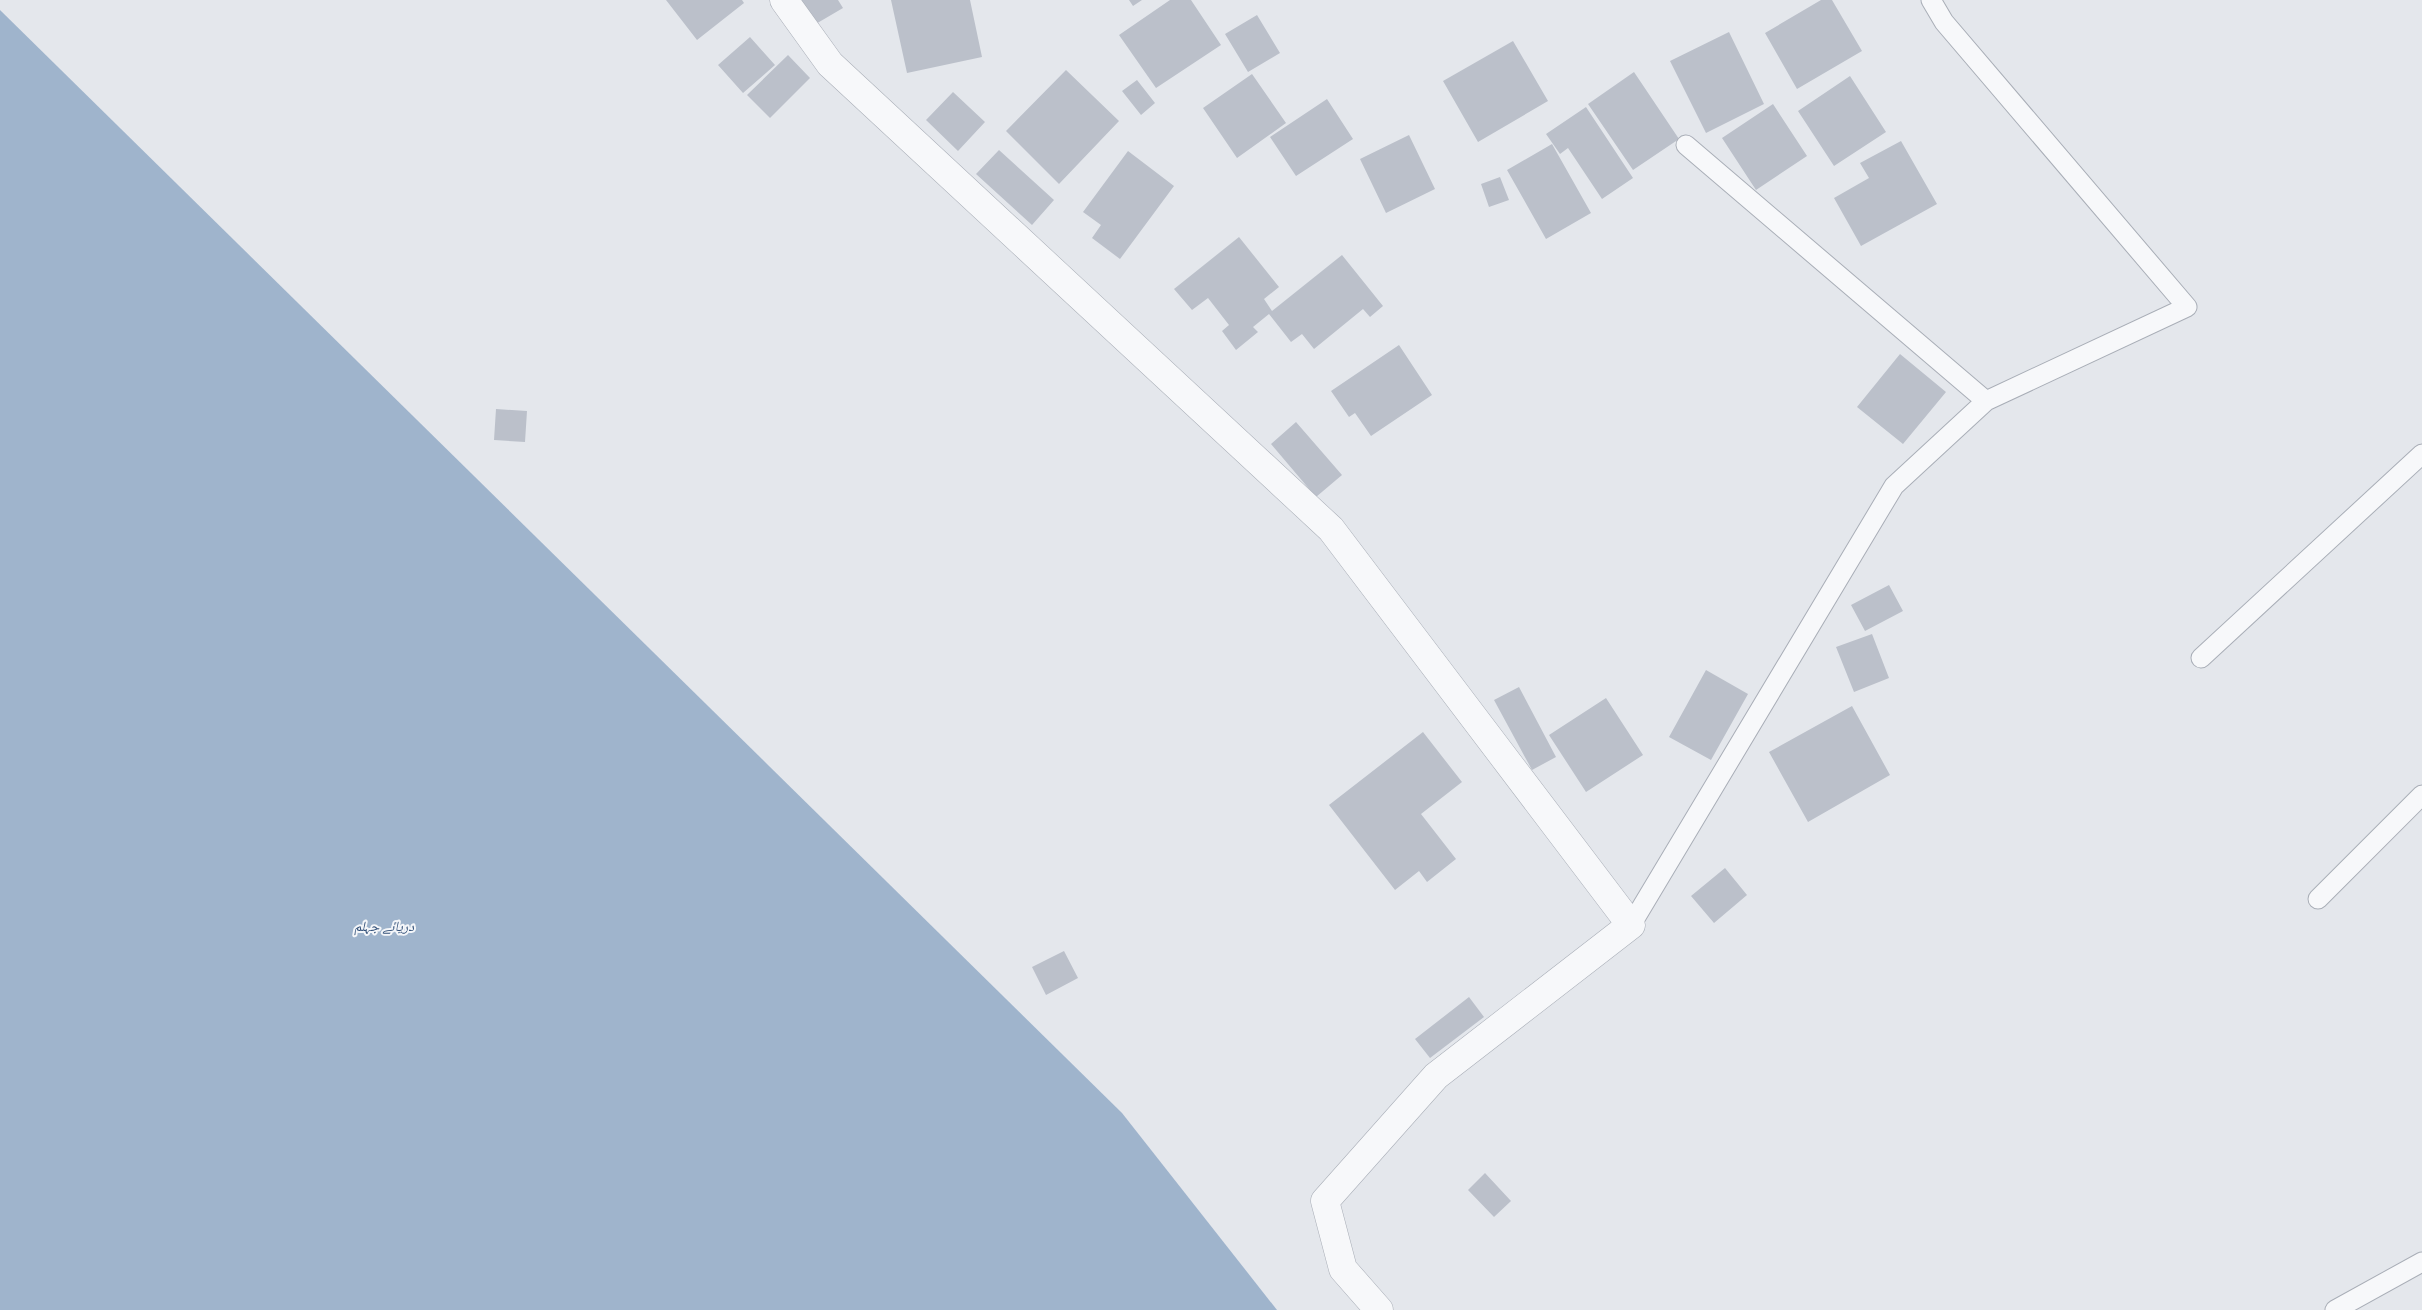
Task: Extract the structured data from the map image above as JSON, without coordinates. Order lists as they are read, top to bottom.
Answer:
{
  "water": ["دریائے جہلم"]
}
